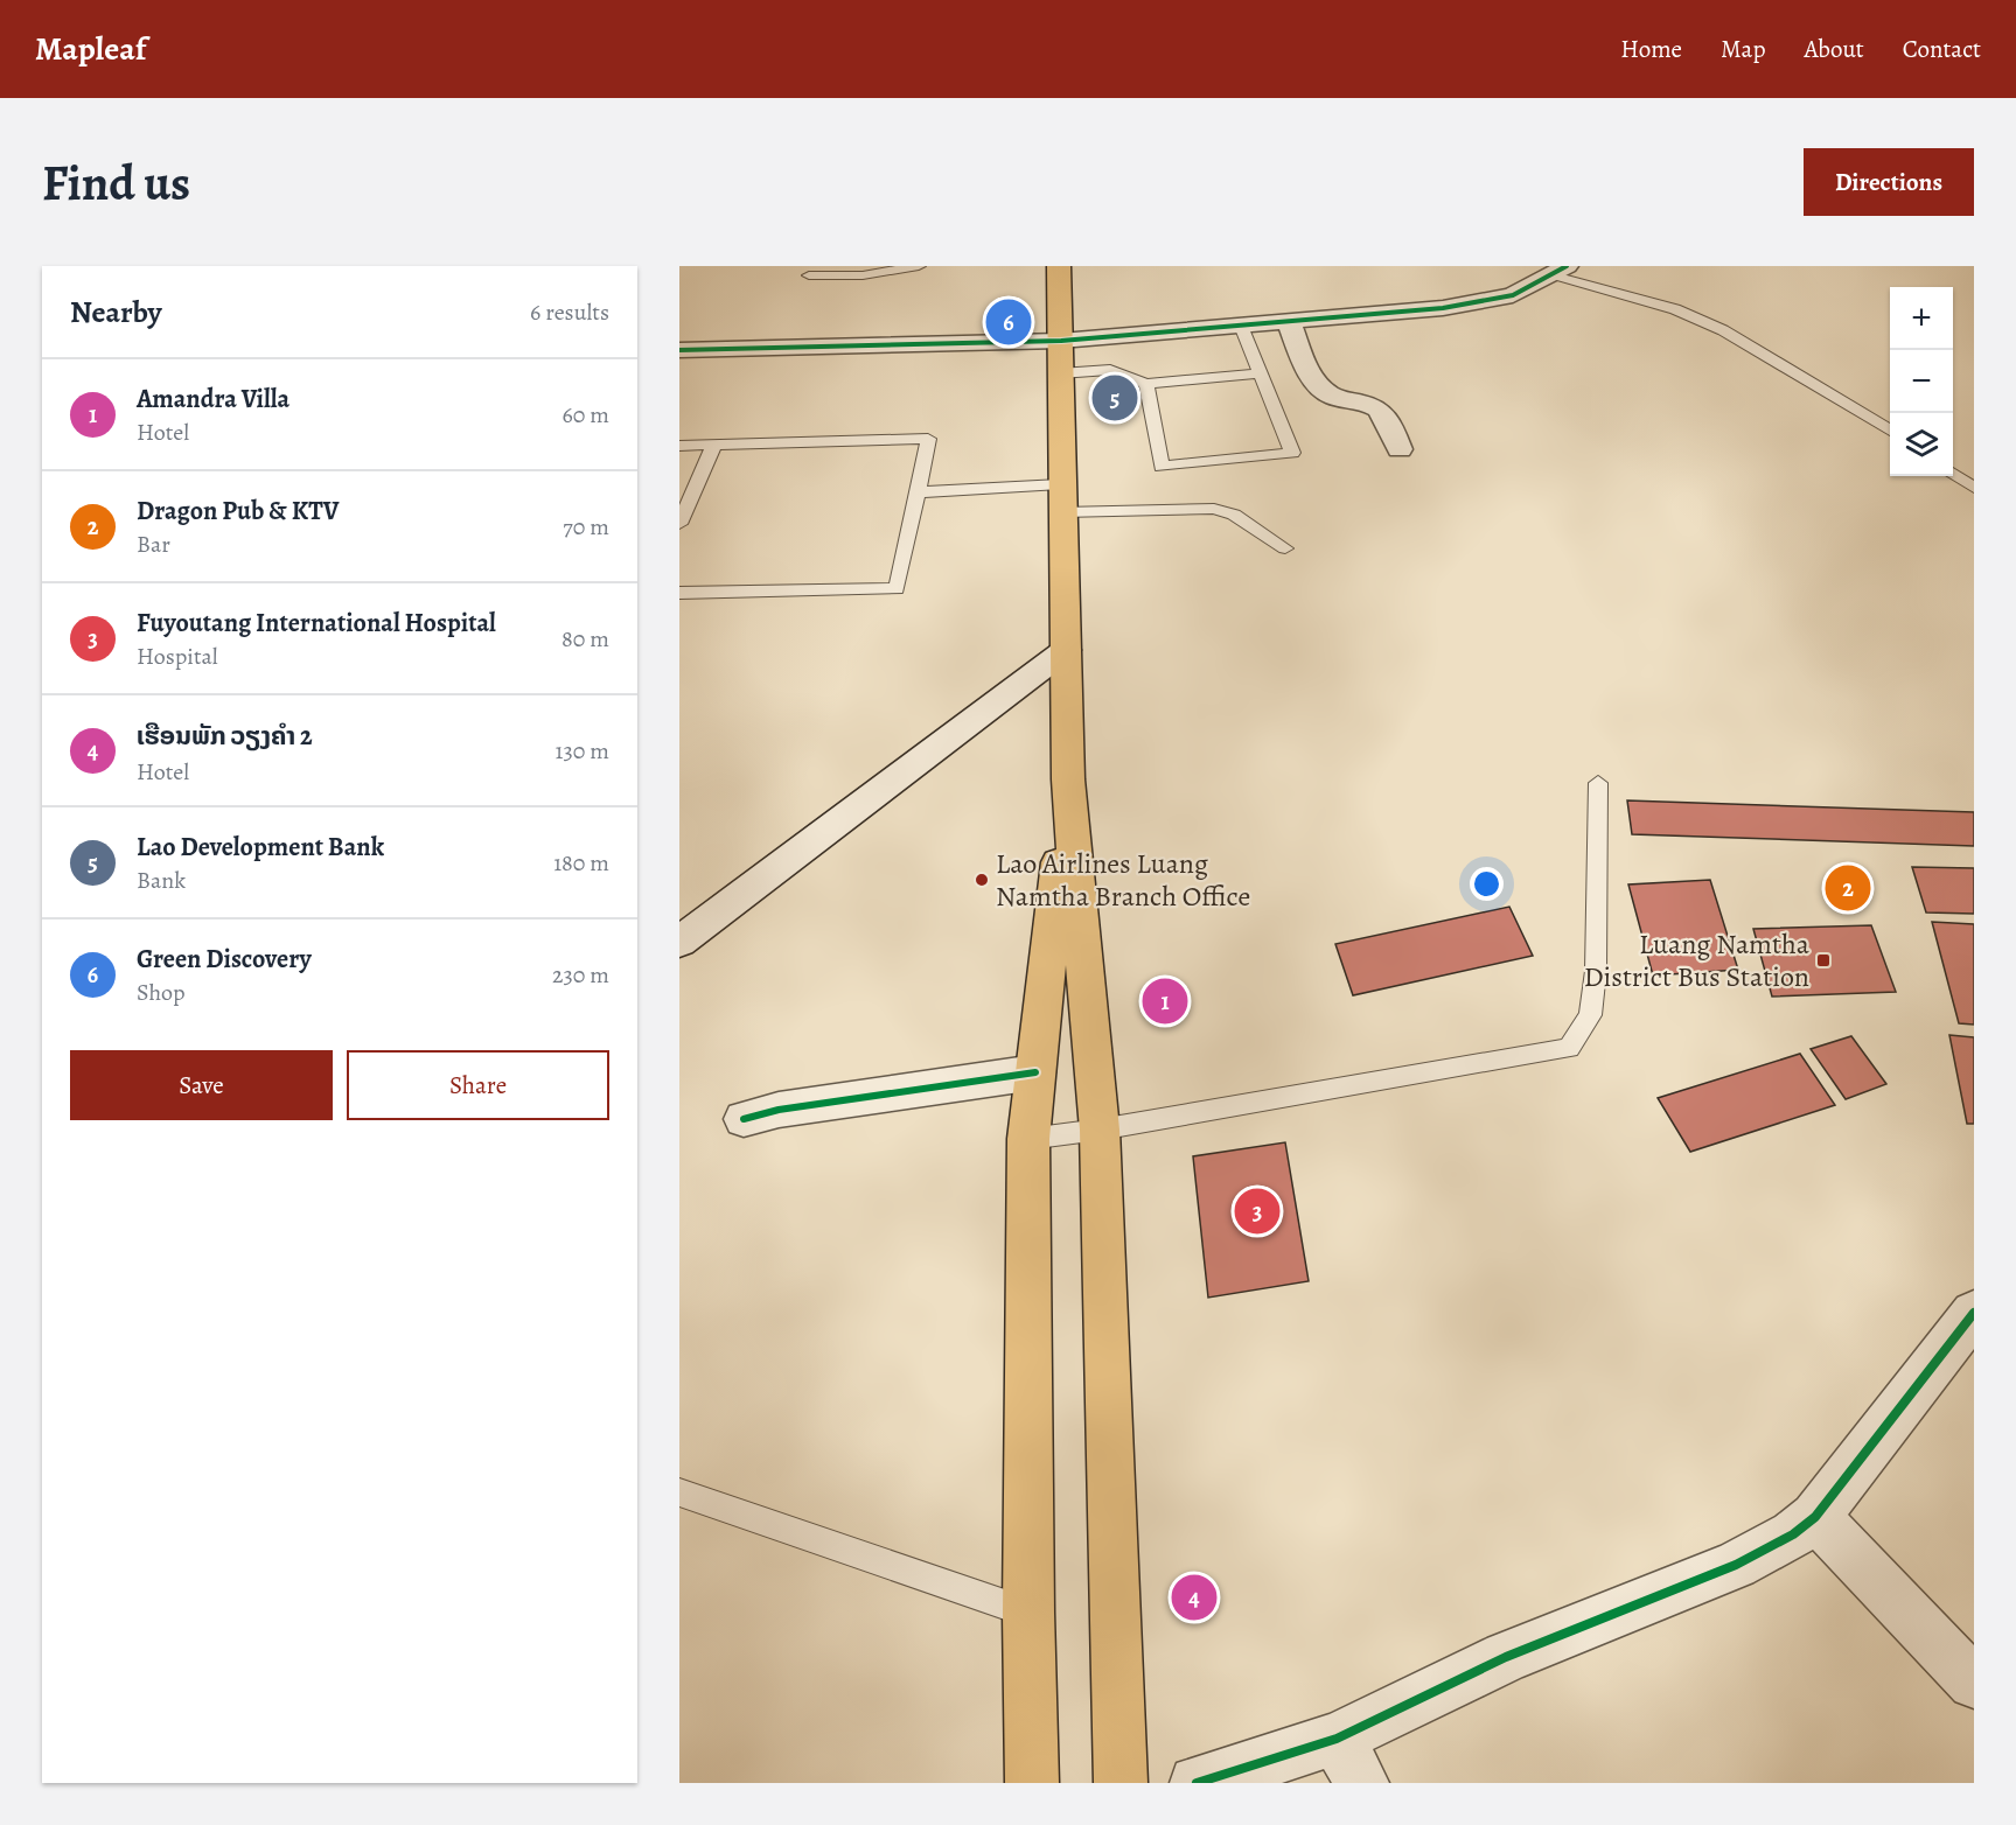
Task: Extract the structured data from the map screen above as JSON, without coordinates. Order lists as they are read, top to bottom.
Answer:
{
  "places": {
    "other": ["Lao Airlines Luang Namtha Branch Office"],
    "transit": ["Luang Namtha District Bus Station"]
  },
  "page": {
    "header": "Mapleaf",
    "nav": [
      "Home",
      "Map",
      "About",
      "Contact"
    ],
    "buttons": [
      "Directions",
      ["Save", "Share"]
    ],
    "title": "Find us",
    "heading": ["Nearby", "6 results"],
    "map_buttons": ["+", "−"],
    "pins": [
      "6",
      "5",
      "2",
      "1",
      "3",
      "4"
    ],
    "list": [
      {
        "mark": "1",
        "name": "Amandra Villa",
        "note": "Hotel",
        "value": "60 m"
      },
      {
        "mark": "2",
        "name": "Dragon Pub & KTV",
        "note": "Bar",
        "value": "70 m"
      },
      {
        "mark": "3",
        "name": "Fuyoutang International Hospital",
        "note": "Hospital",
        "value": "80 m"
      },
      {
        "mark": "4",
        "name": "ເຮືອນພັກ ວຽງຄຳ 2",
        "note": "Hotel",
        "value": "130 m"
      },
      {
        "mark": "5",
        "name": "Lao Development Bank",
        "note": "Bank",
        "value": "180 m"
      },
      {
        "mark": "6",
        "name": "Green Discovery",
        "note": "Shop",
        "value": "230 m"
      }
    ]
  }
}
